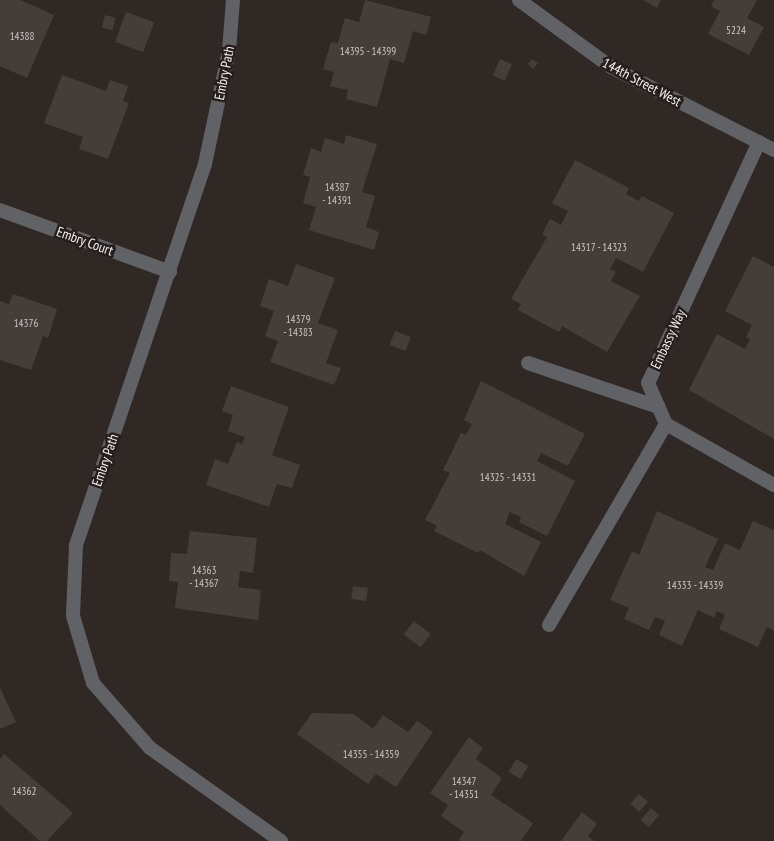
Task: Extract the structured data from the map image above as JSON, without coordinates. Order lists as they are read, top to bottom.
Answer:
{
  "streets": {
    "street": [
      "Embry Path",
      "144th Street West",
      "Embry Court",
      "Embassy Way"
    ]
  },
  "crossings": [
    ["Embry Path", "Embry Court"],
    ["144th Street West", "Embassy Way"]
  ],
  "house_numbers": [
    "5224",
    "14388",
    "14395 - 14399",
    "14387 - 14391",
    "14317 - 14323",
    "14379 - 14383",
    "14376",
    "14325 - 14331",
    "14363 - 14367",
    "14333 - 14339",
    "14355 - 14359",
    "14347 - 14351",
    "14362"
  ]
}
